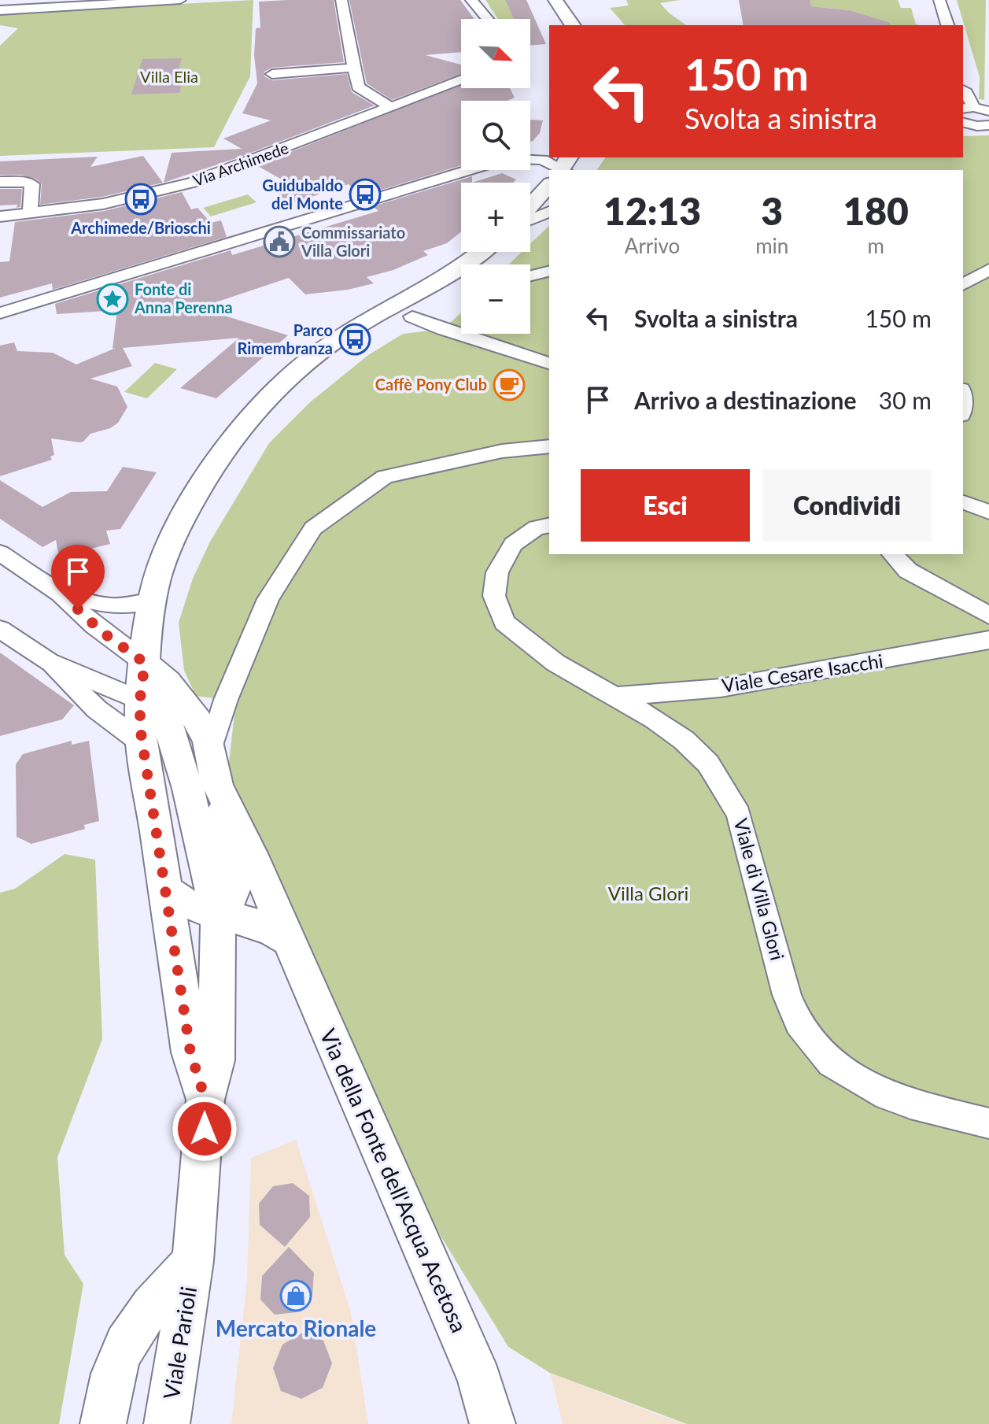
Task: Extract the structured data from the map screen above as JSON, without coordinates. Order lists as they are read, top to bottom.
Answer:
{
  "streets": {
    "main road": ["Via della Fonte dell'Acqua Acetosa", "Viale Parioli"],
    "street": ["Via Archimede", "Viale Cesare Isacchi", "Viale di Villa Glori"]
  },
  "crossings": [
    ["Viale Cesare Isacchi", "Viale di Villa Glori"]
  ],
  "parks": ["Villa Elia", "Villa Glori"],
  "places": {
    "bus stop": ["Guidubaldo del Monte", "Archimede/Brioschi", "Parco Rimembranza"],
    "public building": ["Commissariato Villa Glori"],
    "place": ["Fonte di Anna Perenna"],
    "cafe": ["Caffè Pony Club"],
    "shop": ["Mercato Rionale"]
  },
  "north": "bottom right",
  "page": {
    "map_buttons": ["+", "−"],
    "turn": ["150 m", "Svolta a sinistra"],
    "eta": [
      "12:13",
      "Arrivo",
      "3",
      "min",
      "180",
      "m"
    ],
    "list": [
      {
        "name": "Svolta a sinistra",
        "value": "150 m"
      },
      {
        "name": "Arrivo a destinazione",
        "value": "30 m"
      }
    ],
    "buttons": ["Esci", "Condividi"]
  }
}
